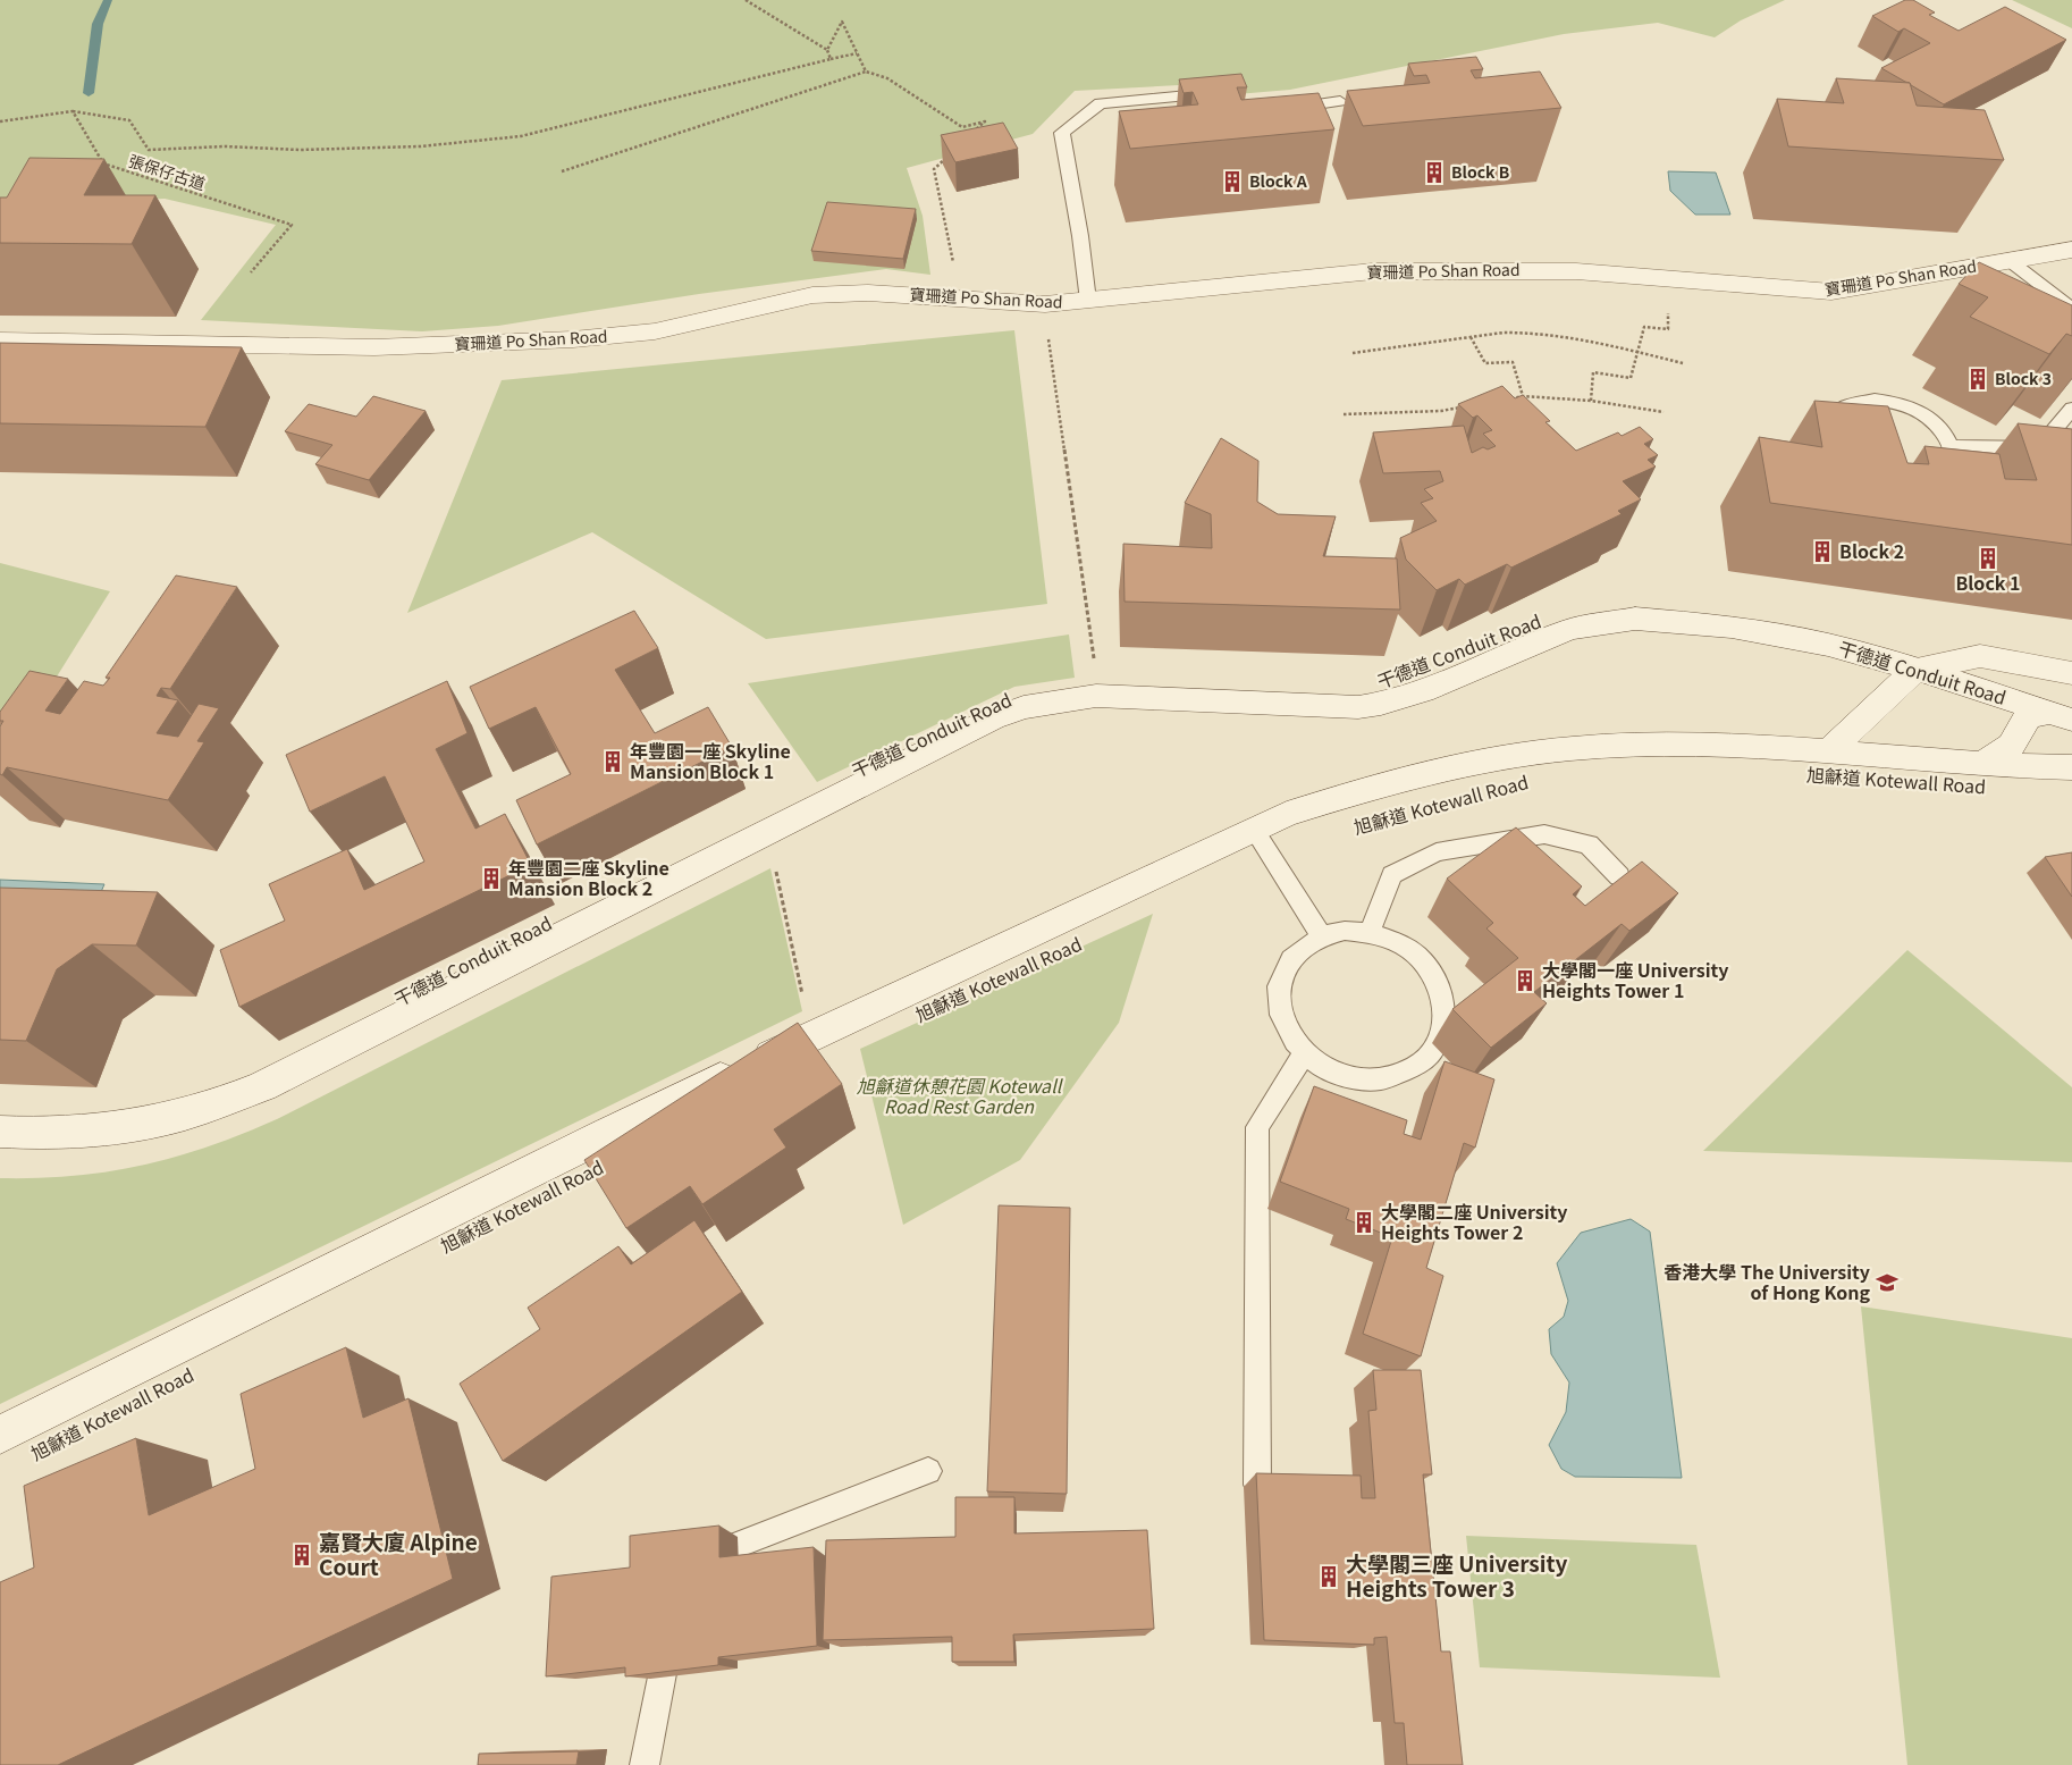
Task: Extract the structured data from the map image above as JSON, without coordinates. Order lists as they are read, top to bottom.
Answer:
{
  "streets": {
    "street": ["寶珊道 Po Shan Road", "干德道 Conduit Road", "旭龢道 Kotewall Road"],
    "path": ["張保仔古道"]
  },
  "parks": ["旭龢道休憩花園 Kotewall Road Rest Garden"],
  "places": {
    "building": [
      "Block B",
      "Block A",
      "Block 3",
      "Block 2",
      "Block 1",
      "年豐園一座 Skyline Mansion Block 1",
      "年豐園二座 Skyline Mansion Block 2",
      "大學閣一座 University Heights Tower 1",
      "大學閣二座 University Heights Tower 2",
      "嘉賢大廈 Alpine Court",
      "大學閣三座 University Heights Tower 3"
    ],
    "school or university": ["香港大學 The University of Hong Kong"]
  }
}
